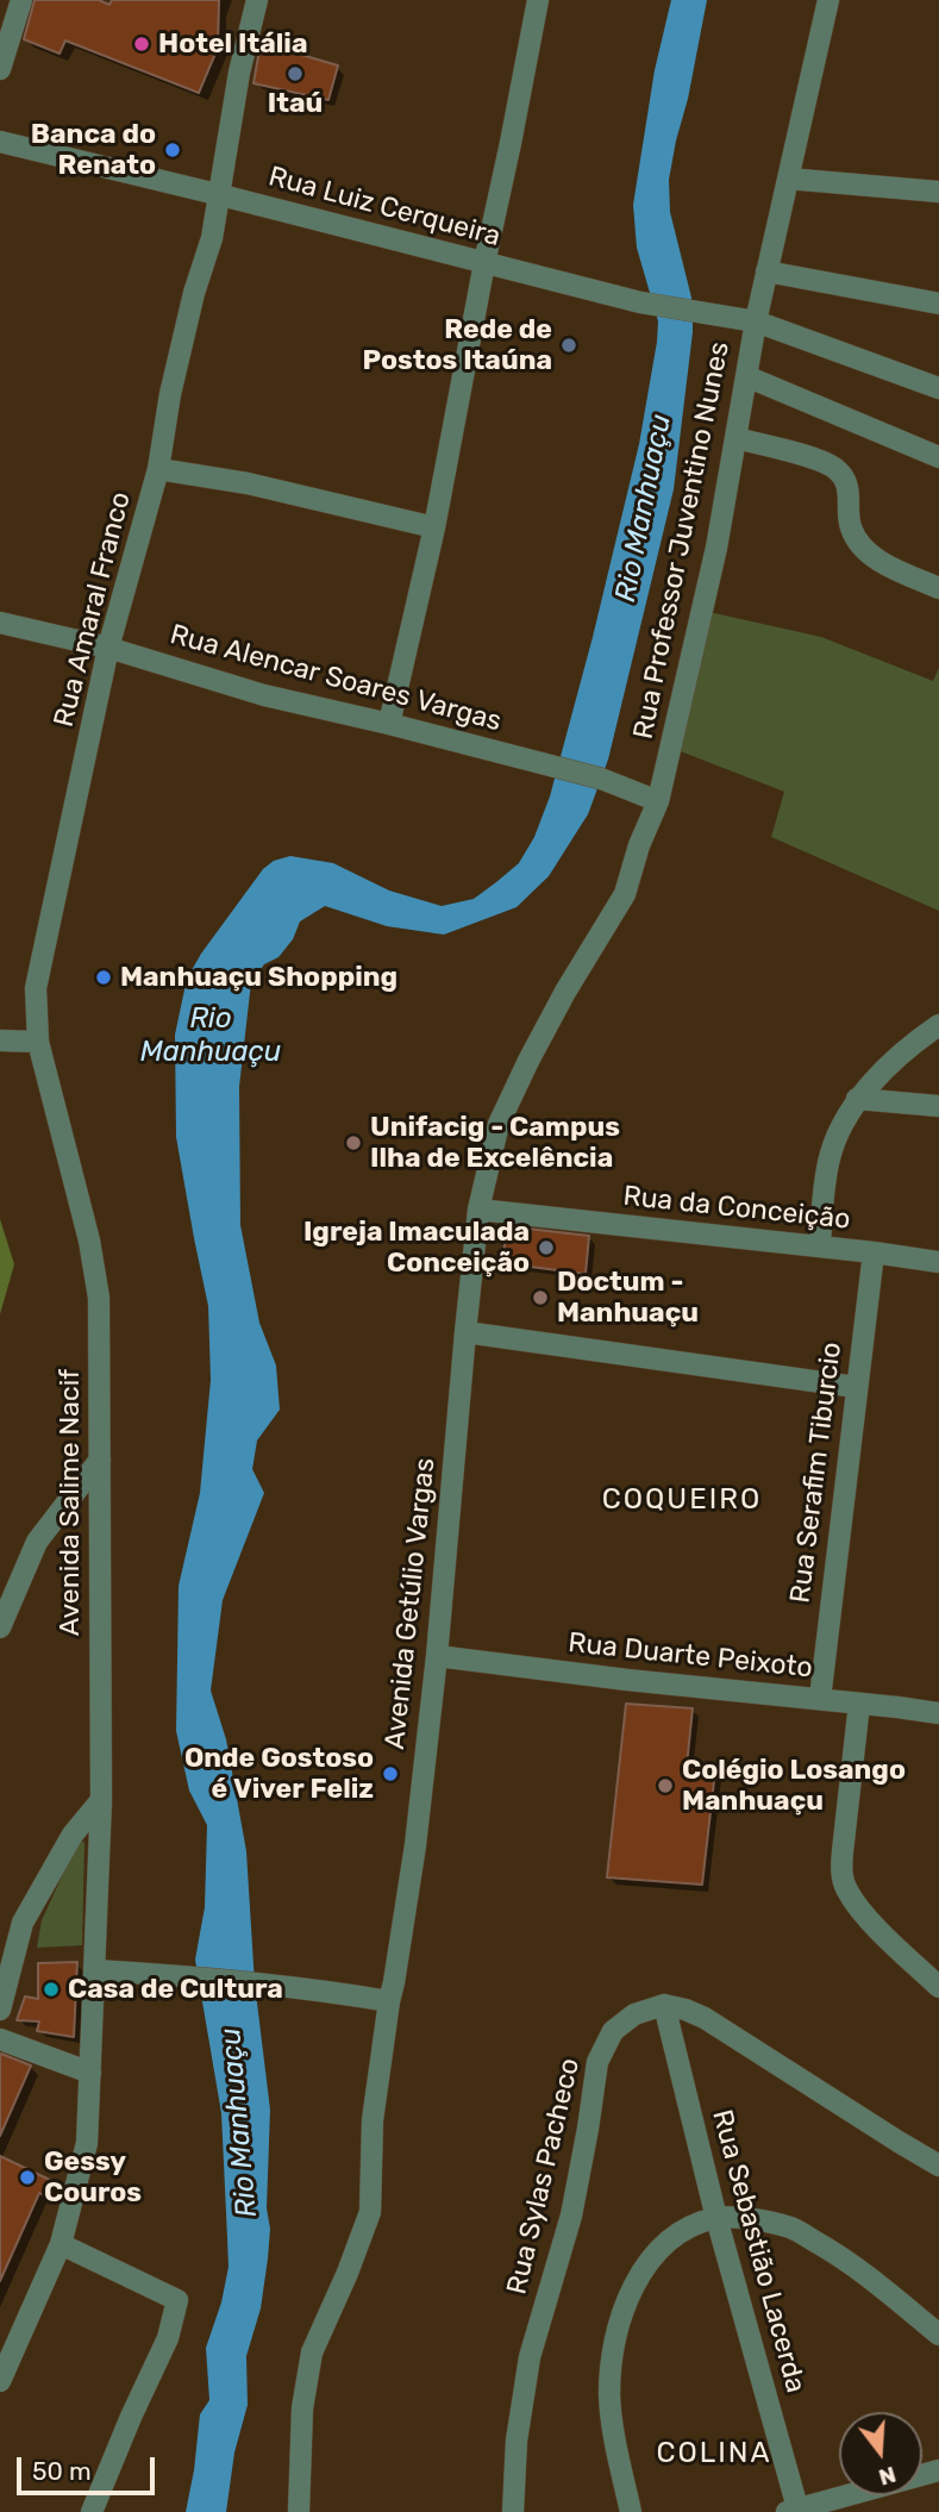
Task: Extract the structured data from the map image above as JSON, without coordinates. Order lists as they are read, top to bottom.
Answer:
{
  "streets": {
    "street": [
      "Rua Luiz Cerqueira",
      "Rua Professor Juventino Nunes",
      "Rua Amaral Franco",
      "Rua Alencar Soares Vargas",
      "Rua da Conceição",
      "Rua Serafim Tiburcio",
      "Avenida Salime Nacif",
      "Avenida Getúlio Vargas",
      "Rua Duarte Peixoto",
      "Rua Sylas Pacheco",
      "Rua Sebastião Lacerda"
    ]
  },
  "crossings": [
    ["Rua Luiz Cerqueira", "Rua Professor Juventino Nunes"],
    ["Rua Luiz Cerqueira", "Rua Amaral Franco"],
    ["Rua Professor Juventino Nunes", "Rua Alencar Soares Vargas"],
    ["Rua Professor Juventino Nunes", "Rua da Conceição"],
    ["Rua Professor Juventino Nunes", "Avenida Getúlio Vargas"],
    ["Rua Amaral Franco", "Rua Alencar Soares Vargas"],
    ["Rua Amaral Franco", "Avenida Salime Nacif"],
    ["Rua da Conceição", "Rua Serafim Tiburcio"],
    ["Rua da Conceição", "Avenida Getúlio Vargas"],
    ["Rua Serafim Tiburcio", "Rua Duarte Peixoto"],
    ["Avenida Getúlio Vargas", "Rua Duarte Peixoto"],
    ["Rua Sylas Pacheco", "Rua Sebastião Lacerda"]
  ],
  "districts": ["COQUEIRO", "COLINA"],
  "water": ["Rio Manhuaçu"],
  "places": [
    "Hotel Itália",
    "Itaú",
    "Banca do Renato",
    "Rede de Postos Itaúna",
    "Manhuaçu Shopping",
    "Unifacig - Campus Ilha de Excelência",
    "Igreja Imaculada Conceição",
    "Doctum - Manhuaçu",
    "Onde Gostoso é Viver Feliz",
    "Colégio Losango Manhuaçu",
    "Casa de Cultura",
    "Gessy Couros"
  ],
  "scale_bar": "50 m",
  "north": "bottom"
}
